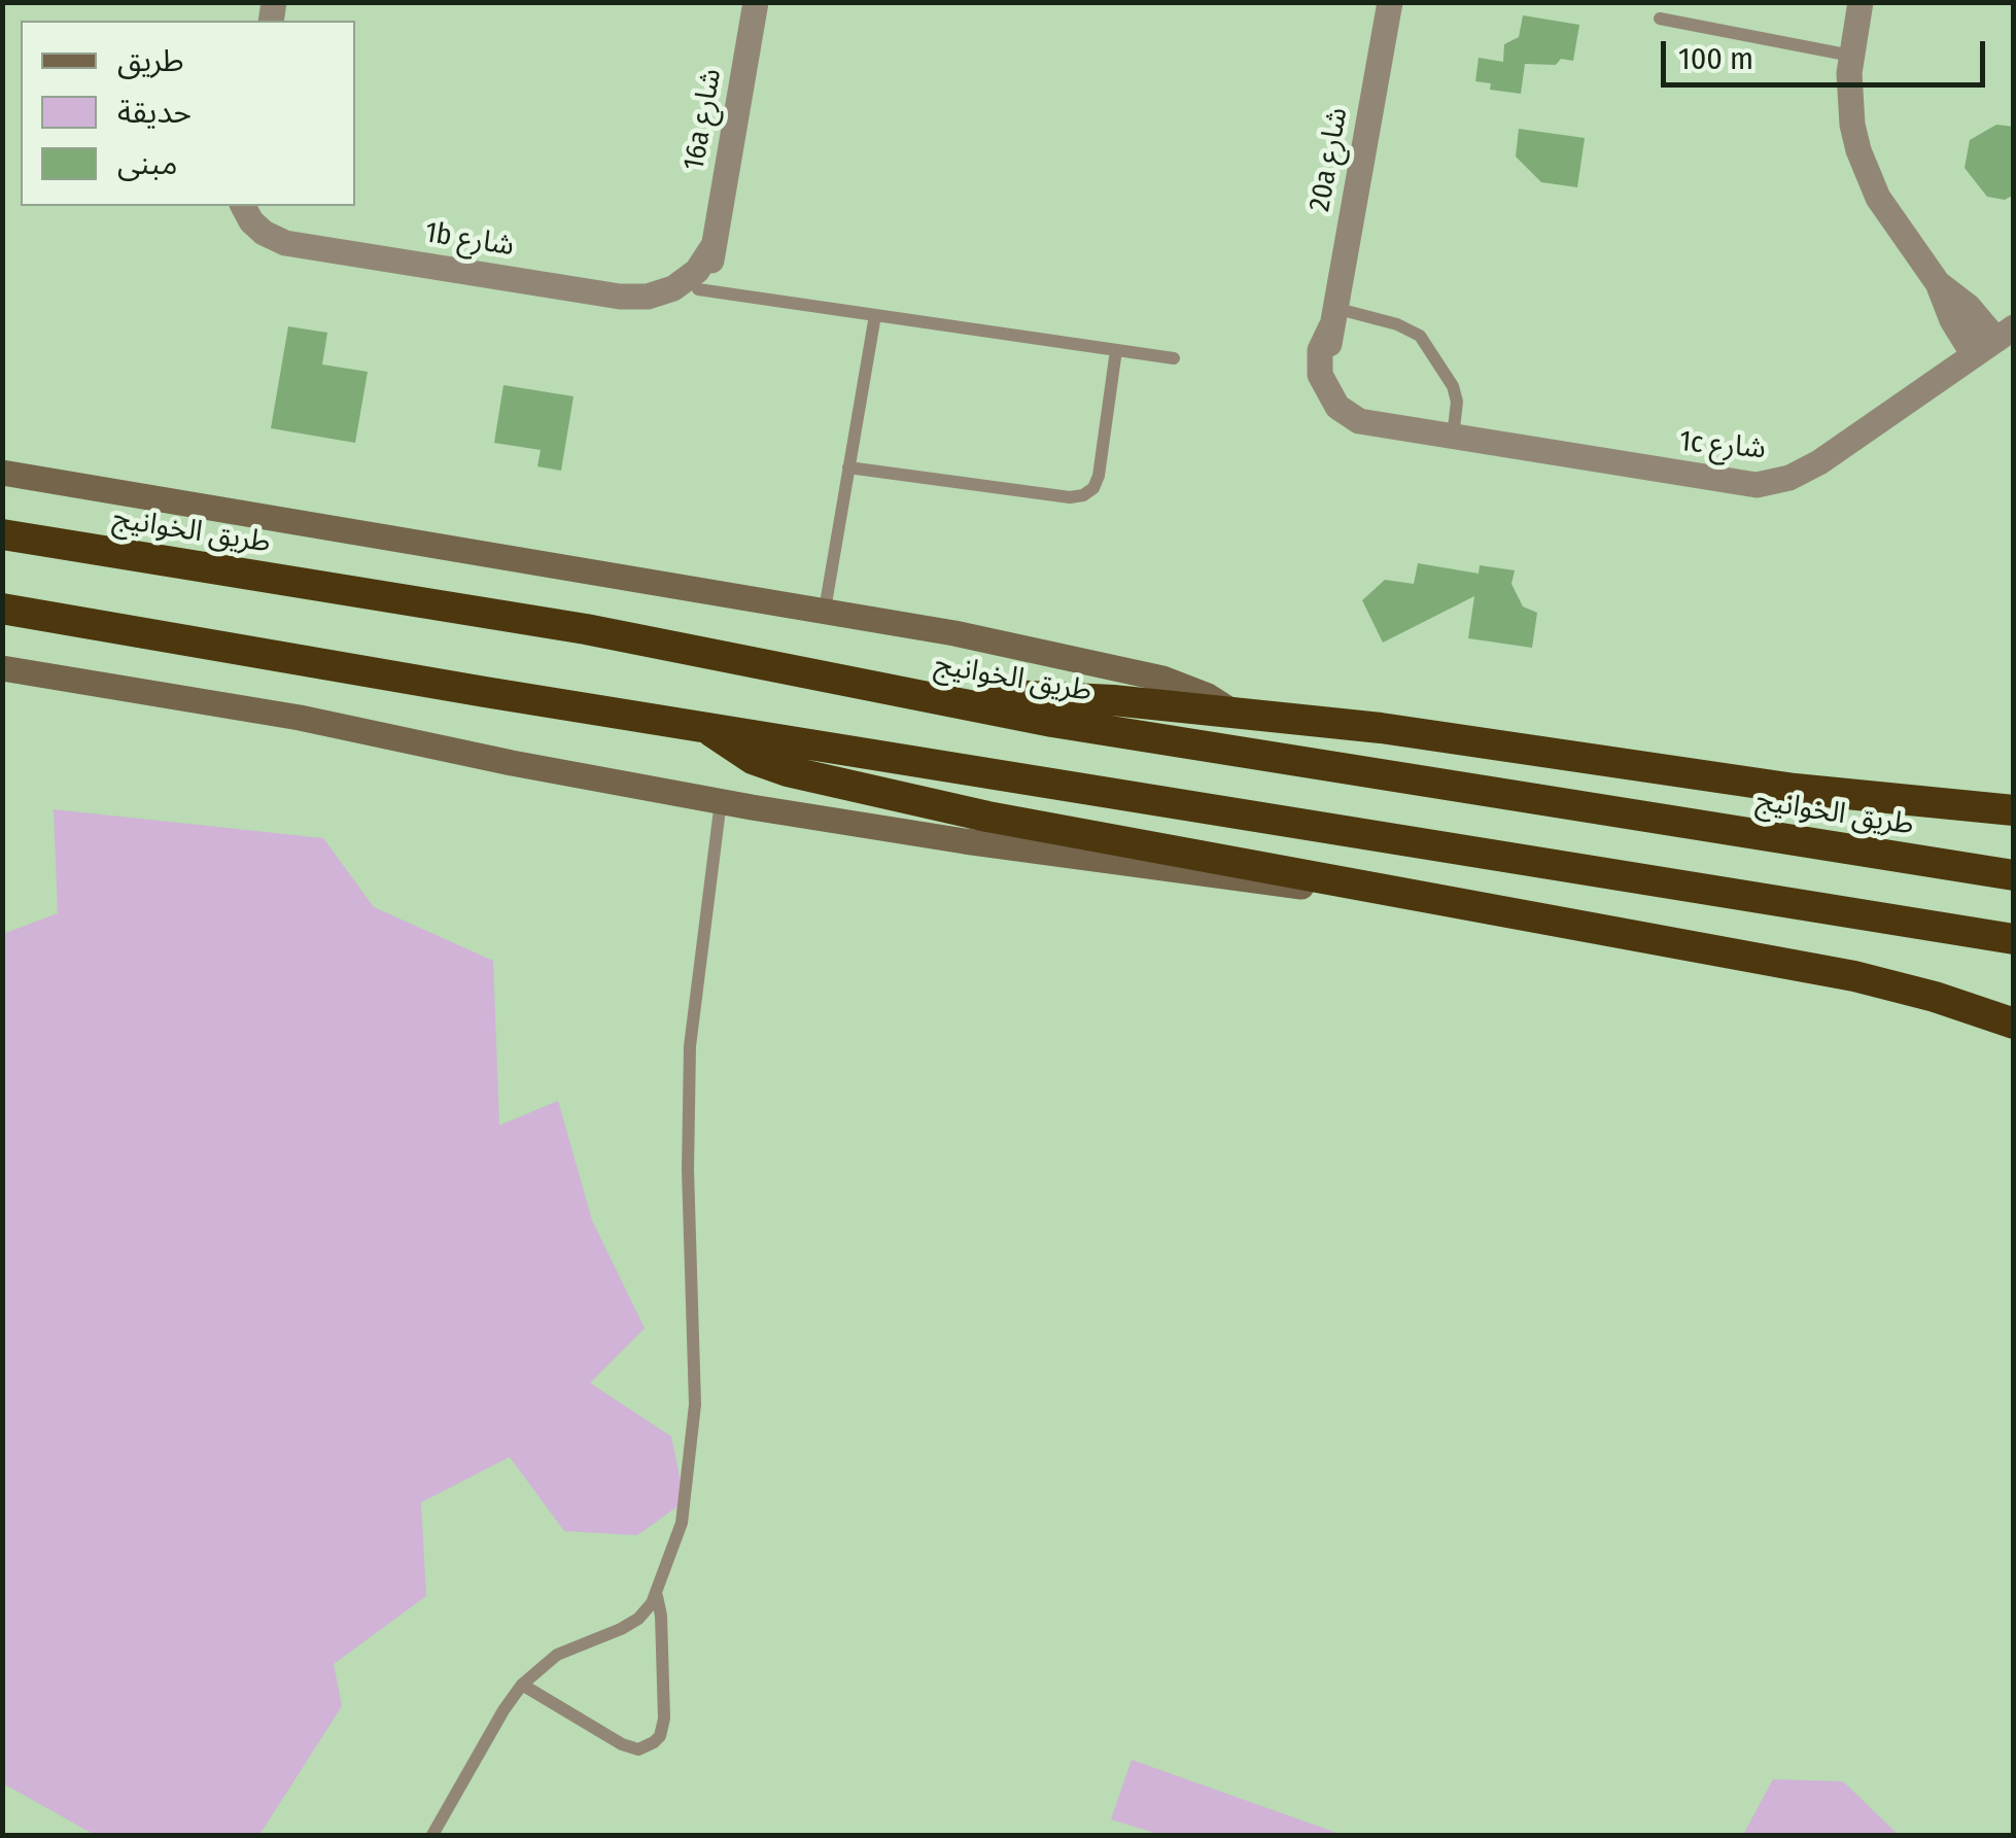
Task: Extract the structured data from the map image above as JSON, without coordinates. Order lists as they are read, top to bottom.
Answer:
{
  "streets": {
    "highway": ["طريق الخوانيج"],
    "street": [
      "16a شارع",
      "20a شارع",
      "1b شارع",
      "1c شارع"
    ]
  },
  "crossings": [
    ["16a شارع", "1b شارع"],
    ["20a شارع", "1c شارع"]
  ],
  "legend": ["طريق", "حديقة", "مبنى"],
  "scale_bar": "100 m"
}
